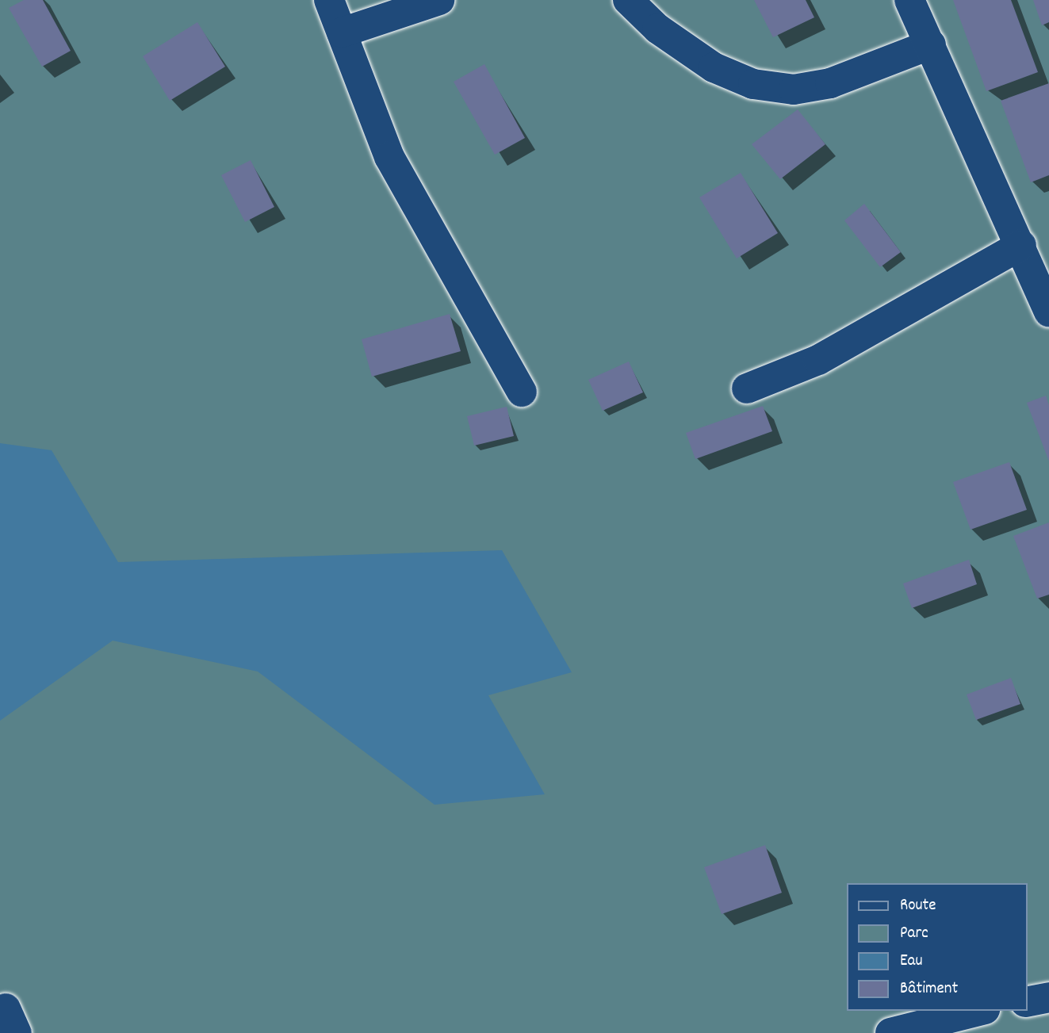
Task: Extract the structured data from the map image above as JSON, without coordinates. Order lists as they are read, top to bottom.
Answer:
{
  "legend": [
    "Route",
    "Parc",
    "Eau",
    "Bâtiment"
  ]
}
